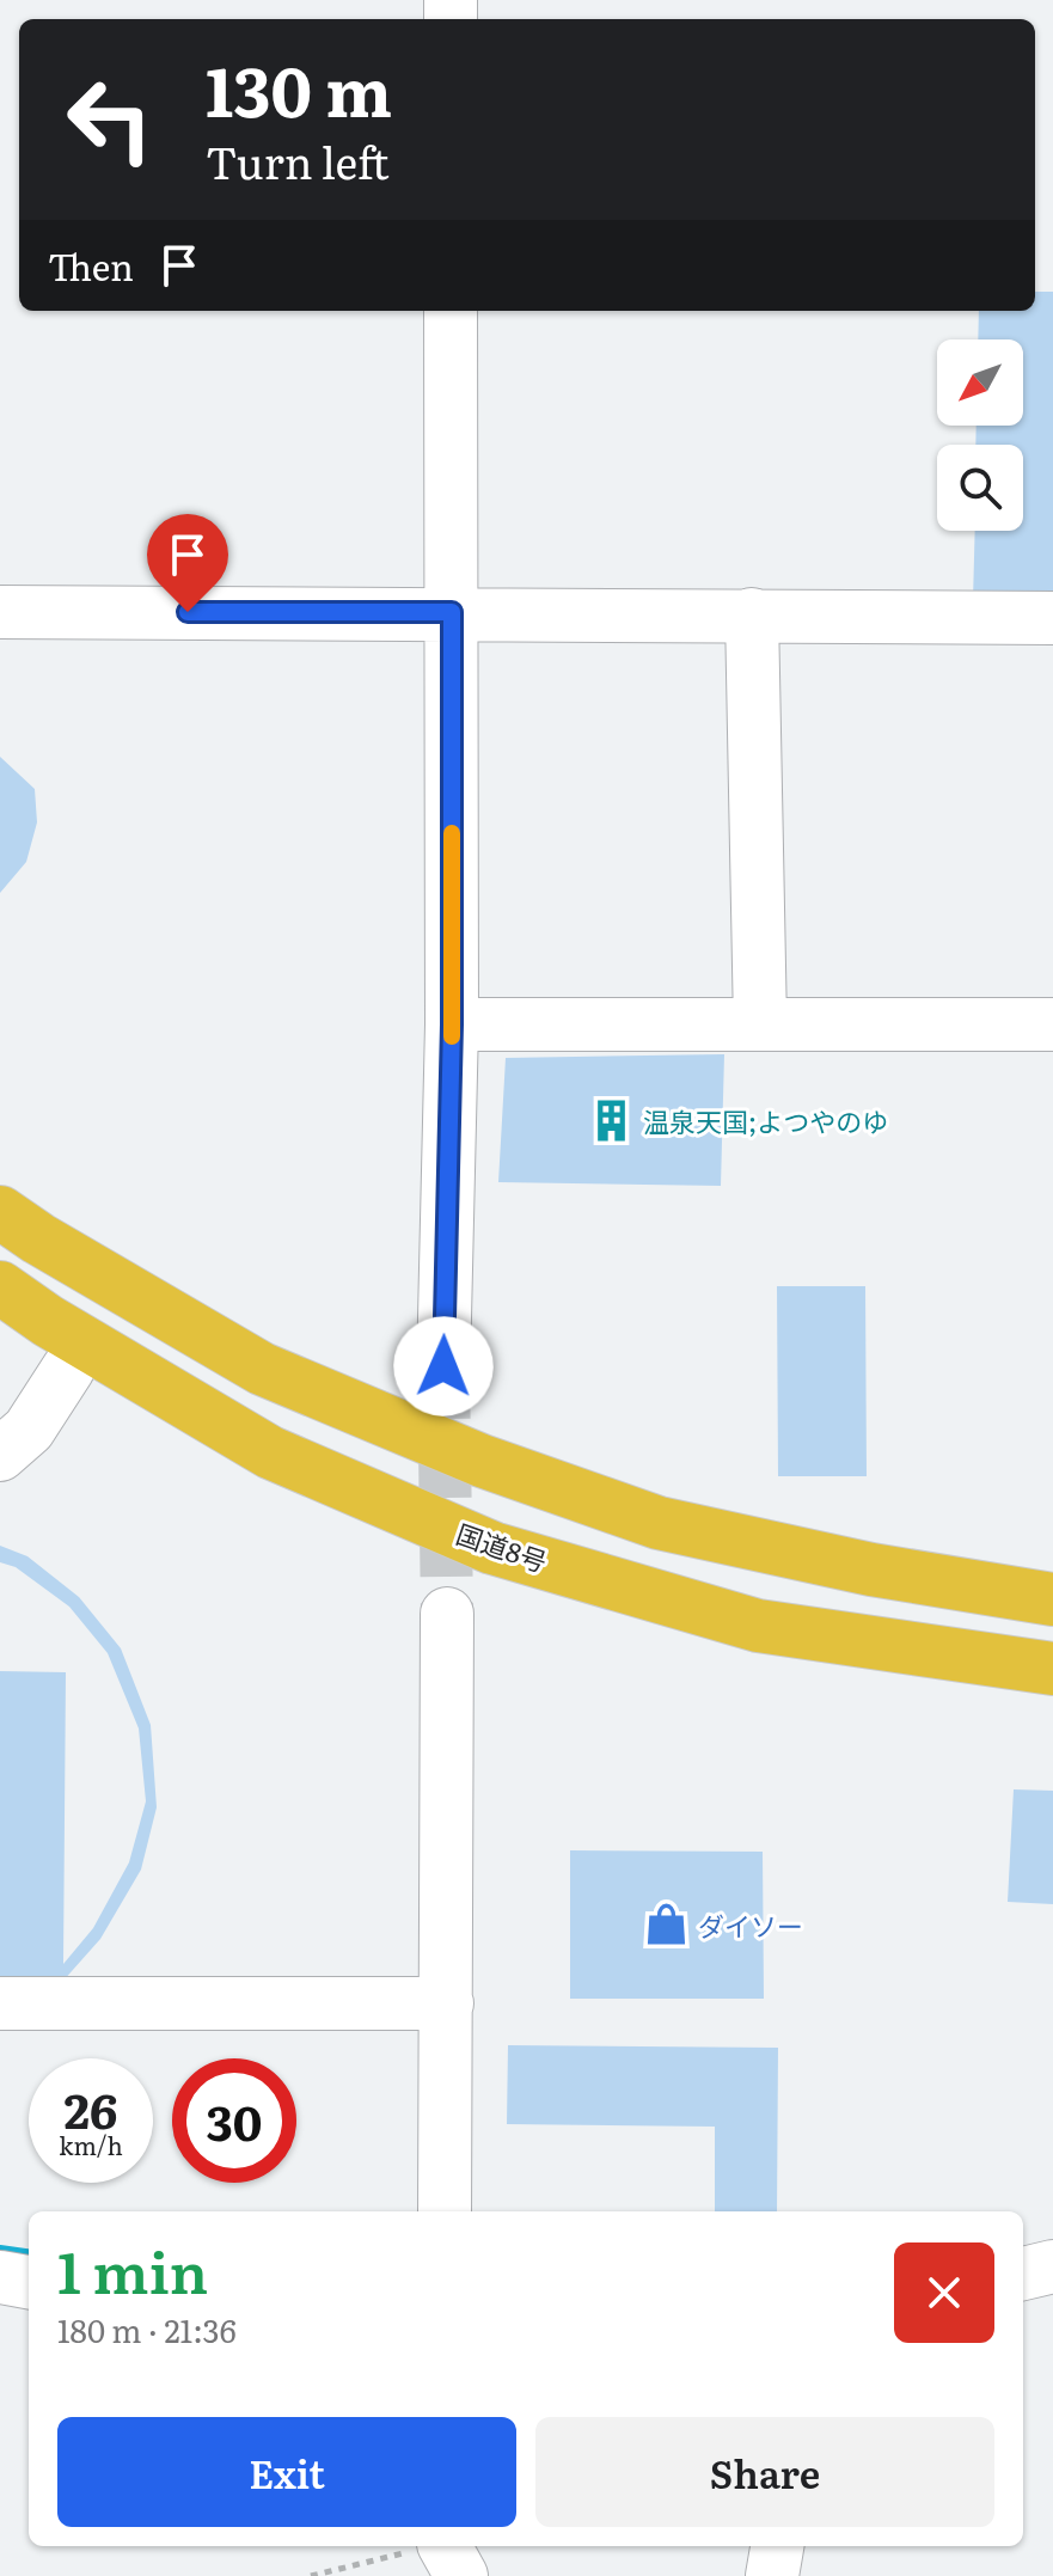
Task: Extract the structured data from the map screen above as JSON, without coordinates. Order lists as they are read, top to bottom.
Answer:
{
  "streets": {
    "highway": ["国道8号"]
  },
  "places": {
    "building": ["温泉天国;よつやのゆ"],
    "shop": ["ダイソー"]
  },
  "north": "bottom left",
  "page": {
    "turn": ["130 m", "Turn left"],
    "then": "Then",
    "speed": "26 km/h",
    "limit": "30",
    "heading": ["1 min", "180 m · 21:36"],
    "buttons": ["Exit", "Share"]
  }
}
